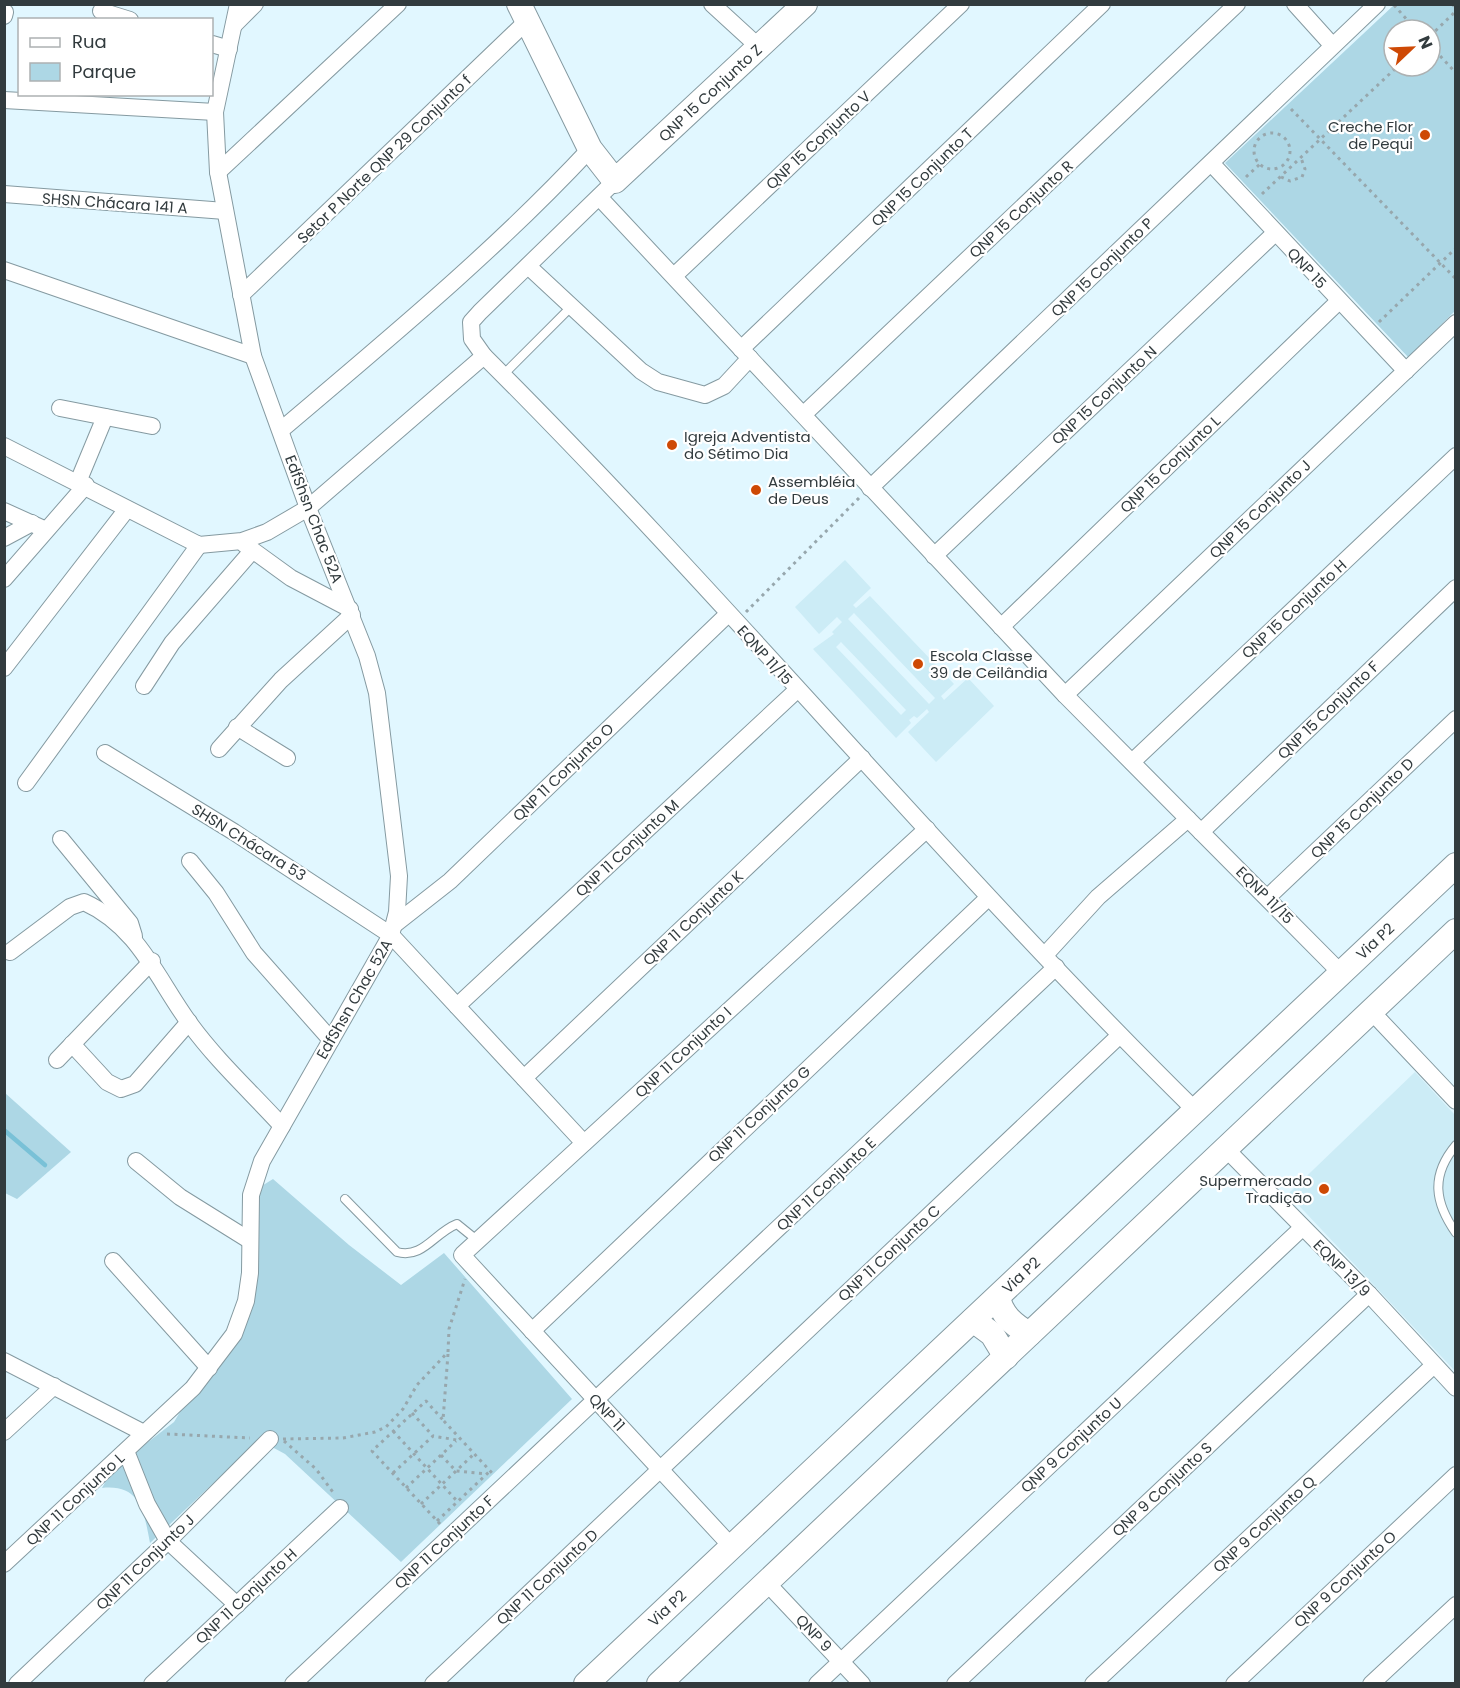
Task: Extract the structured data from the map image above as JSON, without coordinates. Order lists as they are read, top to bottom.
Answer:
{
  "streets": {
    "main road": ["QNP 15 Conjunto Z", "Via P2"],
    "street": [
      "QNP 15 Conjunto V",
      "Setor P Norte QNP 29 Conjunto f",
      "QNP 15 Conjunto T",
      "SHSN Chácara 141 A",
      "QNP 15 Conjunto R",
      "QNP 15 Conjunto P",
      "QNP 15",
      "QNP 15 Conjunto N",
      "QNP 15 Conjunto L",
      "QNP 15 Conjunto J",
      "EdfShsn Chac 52A",
      "QNP 15 Conjunto H",
      "EQNP 11/15",
      "QNP 15 Conjunto F",
      "QNP 11 Conjunto O",
      "QNP 15 Conjunto D",
      "SHSN Chácara 53",
      "QNP 11 Conjunto M",
      "QNP 11 Conjunto K",
      "QNP 11 Conjunto I",
      "QNP 11 Conjunto G",
      "QNP 11 Conjunto E",
      "QNP 11 Conjunto C",
      "EQNP 13/9",
      "QNP 11",
      "QNP 9 Conjunto U",
      "QNP 9 Conjunto S",
      "QNP 11 Conjunto L",
      "QNP 9 Conjunto Q",
      "QNP 11 Conjunto F",
      "QNP 11 Conjunto J",
      "QNP 11 Conjunto D",
      "QNP 9 Conjunto O",
      "QNP 11 Conjunto H",
      "QNP 9"
    ]
  },
  "crossings": [
    ["QNP 15 Conjunto Z", "EQNP 11/15"],
    ["QNP 15 Conjunto V", "EQNP 11/15"],
    ["Setor P Norte QNP 29 Conjunto f", "EdfShsn Chac 52A"],
    ["QNP 15 Conjunto T", "EQNP 11/15"],
    ["SHSN Chácara 141 A", "EdfShsn Chac 52A"],
    ["QNP 15 Conjunto R", "EQNP 11/15"],
    ["QNP 15 Conjunto P", "QNP 15"],
    ["QNP 15 Conjunto P", "EQNP 11/15"],
    ["QNP 15", "QNP 15 Conjunto N"],
    ["QNP 15", "QNP 15 Conjunto L"],
    ["QNP 15", "QNP 15 Conjunto J"],
    ["QNP 15 Conjunto N", "EQNP 11/15"],
    ["QNP 15 Conjunto L", "EQNP 11/15"],
    ["QNP 15 Conjunto J", "EQNP 11/15"],
    ["EdfShsn Chac 52A", "QNP 11 Conjunto O"],
    ["EdfShsn Chac 52A", "SHSN Chácara 53"],
    ["EdfShsn Chac 52A", "QNP 11 Conjunto L"],
    ["QNP 15 Conjunto H", "EQNP 11/15"],
    ["EQNP 11/15", "QNP 15 Conjunto F"],
    ["EQNP 11/15", "QNP 11 Conjunto O"],
    ["EQNP 11/15", "QNP 15 Conjunto D"],
    ["EQNP 11/15", "QNP 11 Conjunto M"],
    ["EQNP 11/15", "QNP 11 Conjunto K"],
    ["EQNP 11/15", "Via P2"],
    ["EQNP 11/15", "QNP 11 Conjunto I"],
    ["EQNP 11/15", "QNP 11 Conjunto G"],
    ["EQNP 11/15", "QNP 11 Conjunto E"],
    ["EQNP 11/15", "QNP 11 Conjunto C"],
    ["QNP 11 Conjunto O", "SHSN Chácara 53"],
    ["SHSN Chácara 53", "QNP 11 Conjunto M"],
    ["SHSN Chácara 53", "QNP 11 Conjunto K"],
    ["SHSN Chácara 53", "QNP 11 Conjunto I"],
    ["Via P2", "QNP 11"],
    ["QNP 11 Conjunto I", "QNP 11"],
    ["QNP 11 Conjunto G", "QNP 11"],
    ["QNP 11 Conjunto E", "QNP 11"],
    ["QNP 11 Conjunto E", "QNP 11 Conjunto F"],
    ["QNP 11 Conjunto C", "QNP 11"],
    ["QNP 11 Conjunto C", "QNP 11 Conjunto D"],
    ["EQNP 13/9", "QNP 9 Conjunto U"],
    ["EQNP 13/9", "QNP 9 Conjunto S"],
    ["EQNP 13/9", "QNP 9 Conjunto Q"],
    ["QNP 11", "QNP 11 Conjunto F"],
    ["QNP 11", "QNP 11 Conjunto D"],
    ["QNP 9 Conjunto U", "QNP 9"]
  ],
  "places": [
    "Creche Flor de Pequi",
    "Igreja Adventista do Sétimo Dia",
    "Assembléia de Deus",
    "Escola Classe 39 de Ceilândia",
    "Supermercado Tradição"
  ],
  "legend": ["Rua", "Parque"],
  "north": "top right"
}
